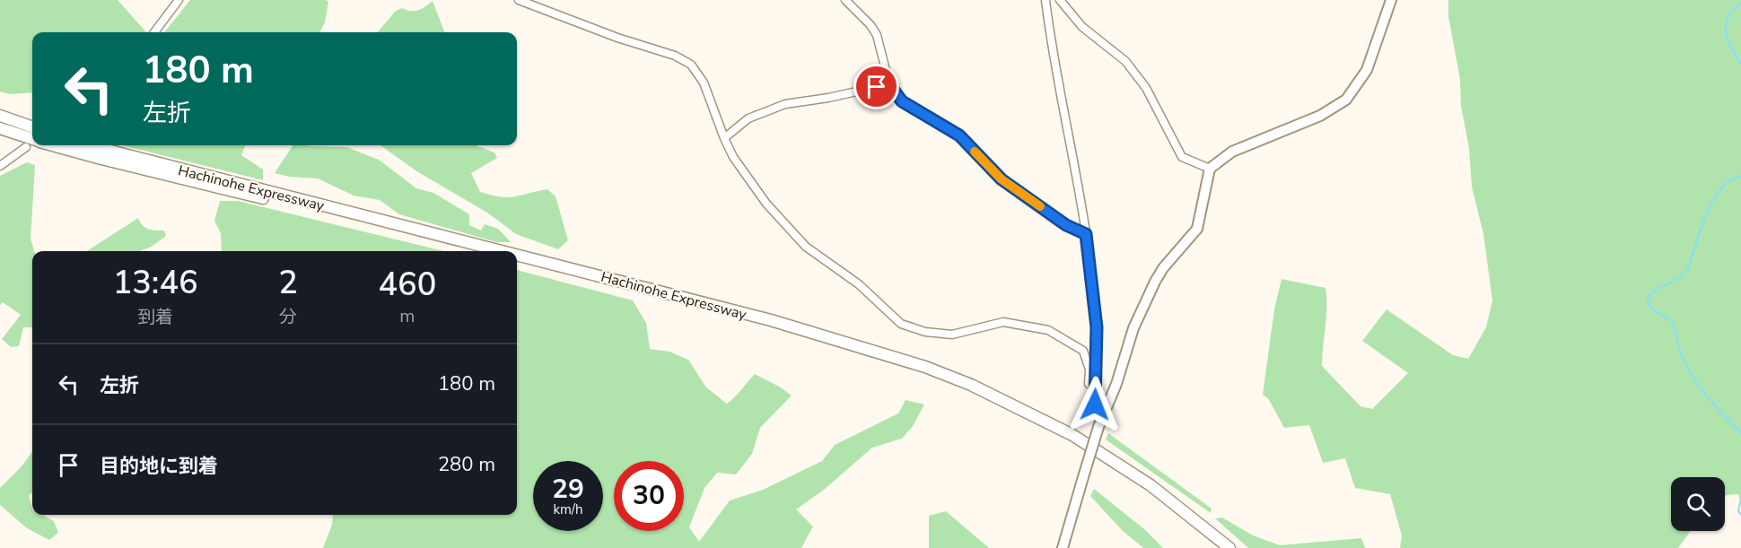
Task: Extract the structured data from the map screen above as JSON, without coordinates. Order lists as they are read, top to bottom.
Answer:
{
  "streets": {
    "highway": ["Hachinohe Expressway"]
  },
  "page": {
    "turn": ["180 m", "左折"],
    "eta": [
      "13:46",
      "到着",
      "2",
      "分",
      "460",
      "m"
    ],
    "list": [
      {
        "name": "左折",
        "value": "180 m"
      },
      {
        "name": "目的地に到着",
        "value": "280 m"
      }
    ],
    "speed": "29 km/h",
    "limit": "30"
  }
}
